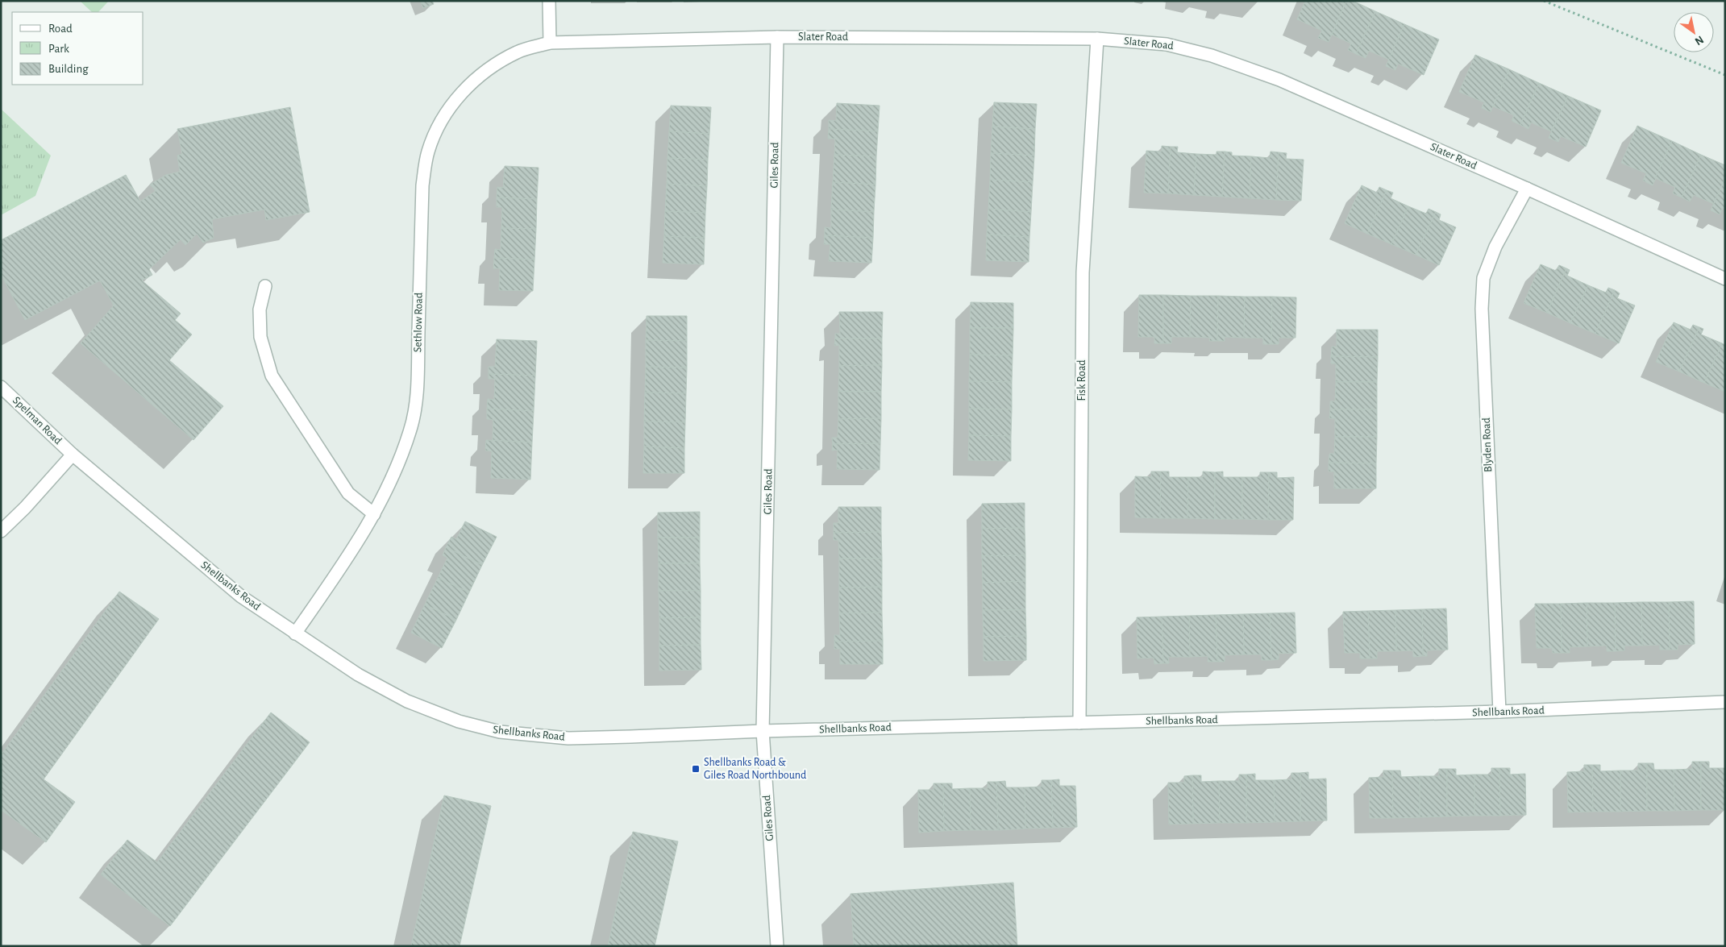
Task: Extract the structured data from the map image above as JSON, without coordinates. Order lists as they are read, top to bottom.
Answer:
{
  "streets": {
    "street": [
      "Slater Road",
      "Giles Road",
      "Sethlow Road",
      "Fisk Road",
      "Spelman Road",
      "Blyden Road",
      "Shellbanks Road"
    ]
  },
  "crossings": [
    ["Slater Road", "Giles Road"],
    ["Slater Road", "Sethlow Road"],
    ["Slater Road", "Fisk Road"],
    ["Slater Road", "Blyden Road"],
    ["Giles Road", "Shellbanks Road"],
    ["Sethlow Road", "Shellbanks Road"],
    ["Fisk Road", "Shellbanks Road"],
    ["Spelman Road", "Shellbanks Road"],
    ["Blyden Road", "Shellbanks Road"]
  ],
  "places": {
    "transit": ["Shellbanks Road & Giles Road Northbound"]
  },
  "legend": ["Road", "Park", "Building"],
  "north": "bottom right"
}
